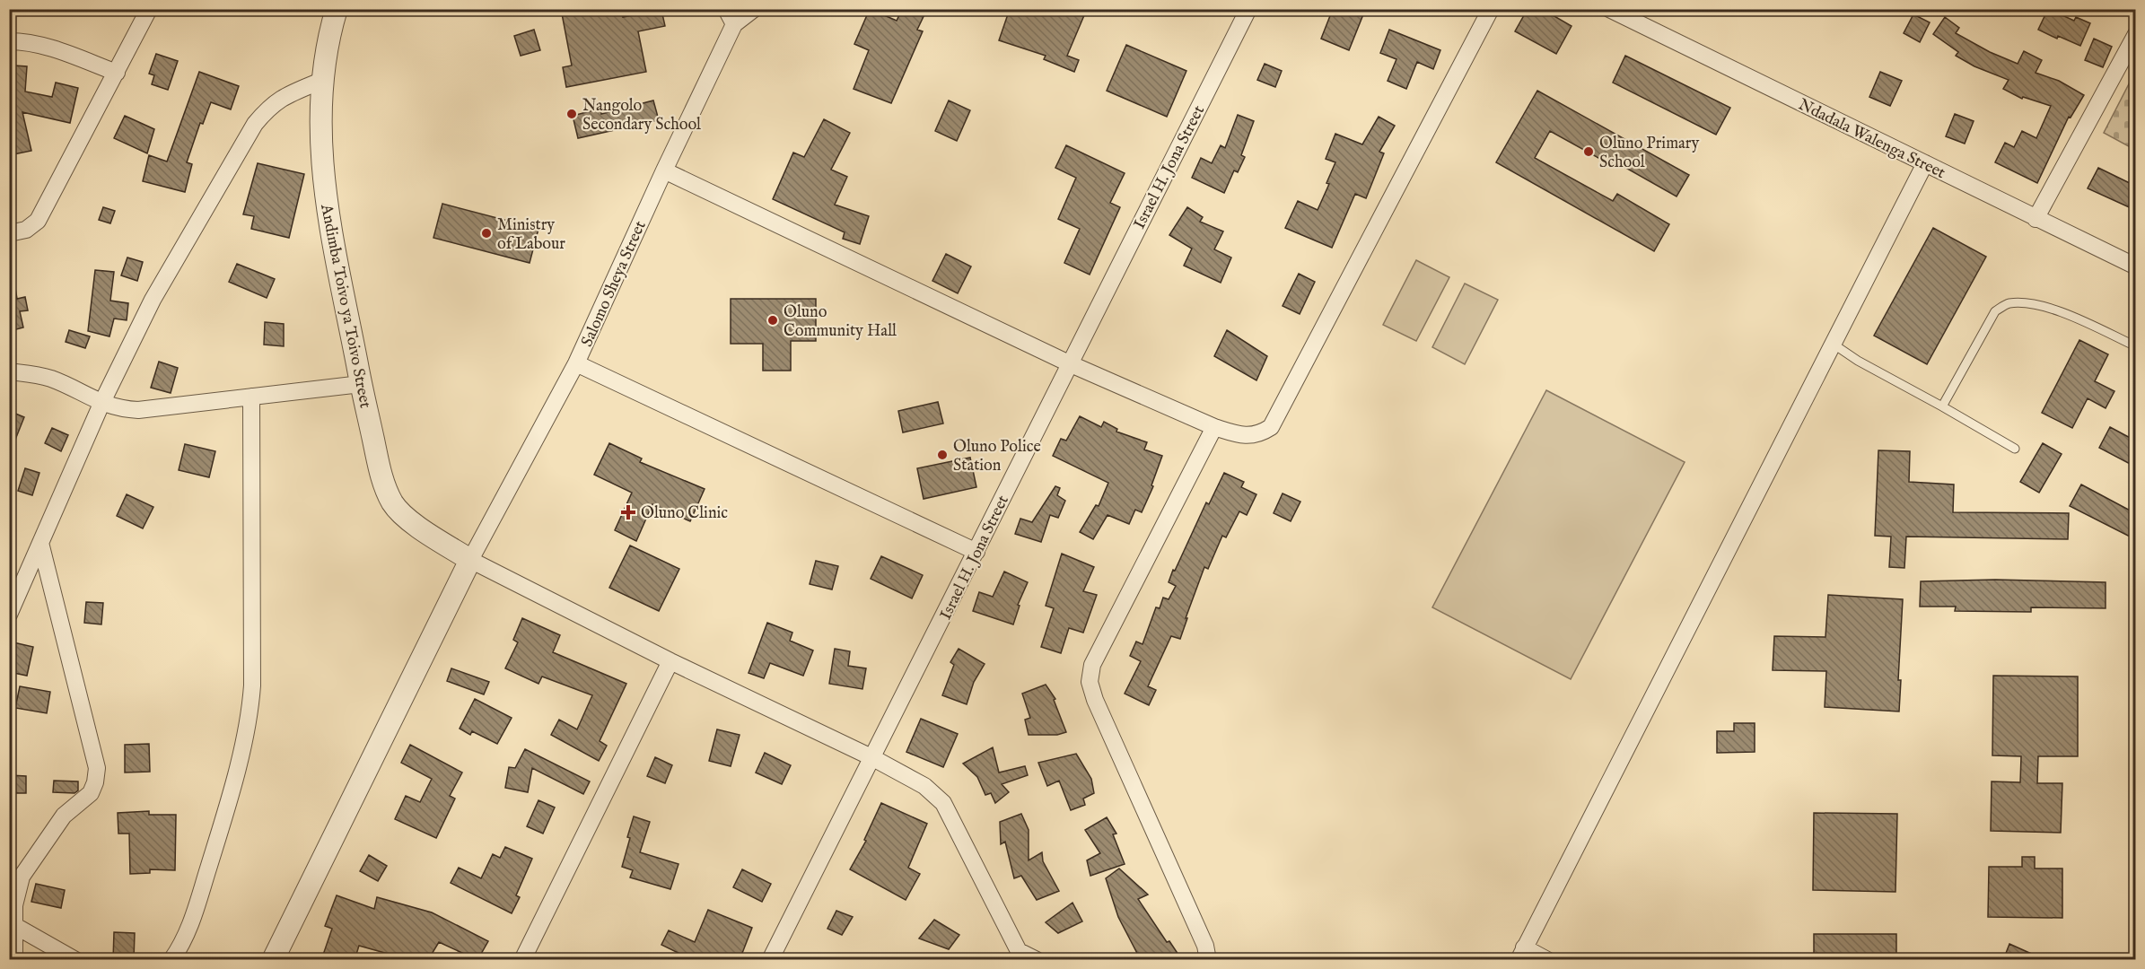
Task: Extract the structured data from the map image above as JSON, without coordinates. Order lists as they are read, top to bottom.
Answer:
{
  "streets": {
    "street": [
      "Ndadala Walenga Street",
      "Israel H. Jona Street",
      "Salomo Sheya Street",
      "Andimba Toivo ya Toivo Street"
    ]
  },
  "crossings": [
    ["Salomo Sheya Street", "Andimba Toivo ya Toivo Street"]
  ],
  "places": {
    "other": [
      "Nangolo Secondary School",
      "Oluno Primary School",
      "Ministry of Labour",
      "Oluno Community Hall",
      "Oluno Police Station"
    ],
    "health": ["Oluno Clinic"]
  }
}
